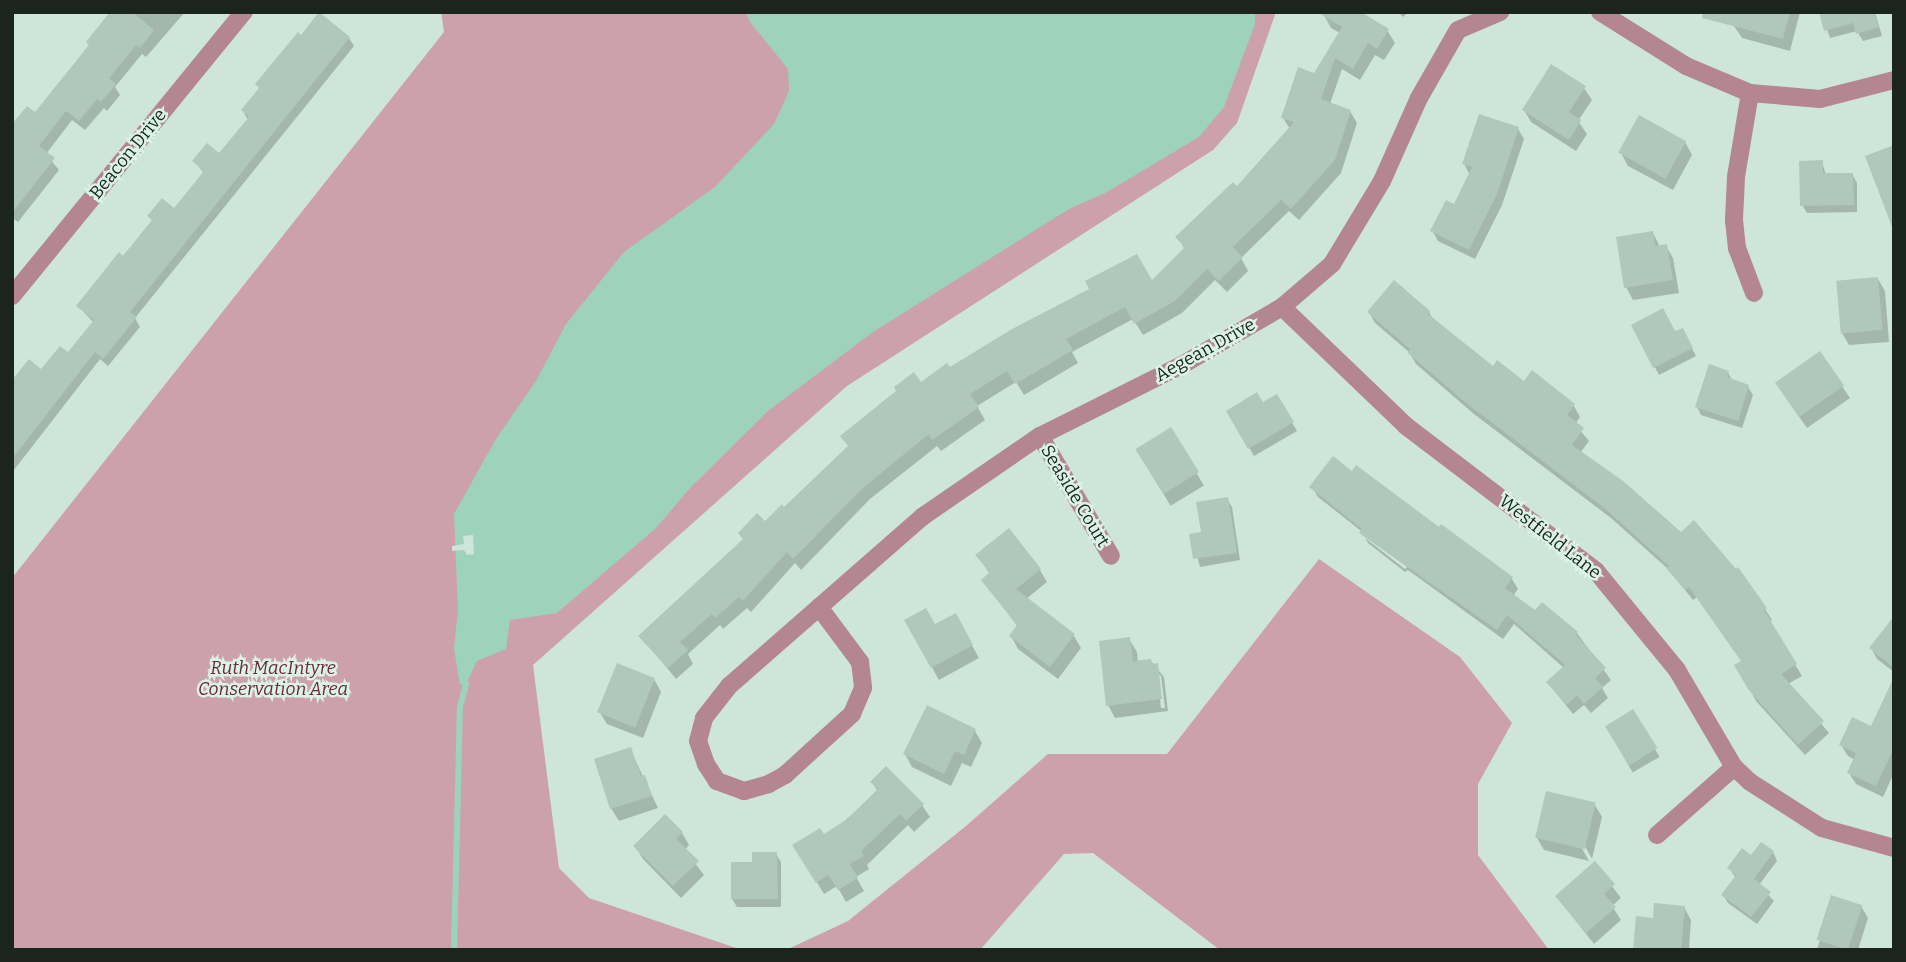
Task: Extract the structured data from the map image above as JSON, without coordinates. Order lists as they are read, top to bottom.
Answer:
{
  "streets": {
    "street": [
      "Beacon Drive",
      "Aegean Drive",
      "Seaside Court",
      "Westfield Lane"
    ]
  },
  "crossings": [
    ["Aegean Drive", "Seaside Court"],
    ["Aegean Drive", "Westfield Lane"]
  ],
  "parks": ["Ruth MacIntyre Conservation Area"]
}
